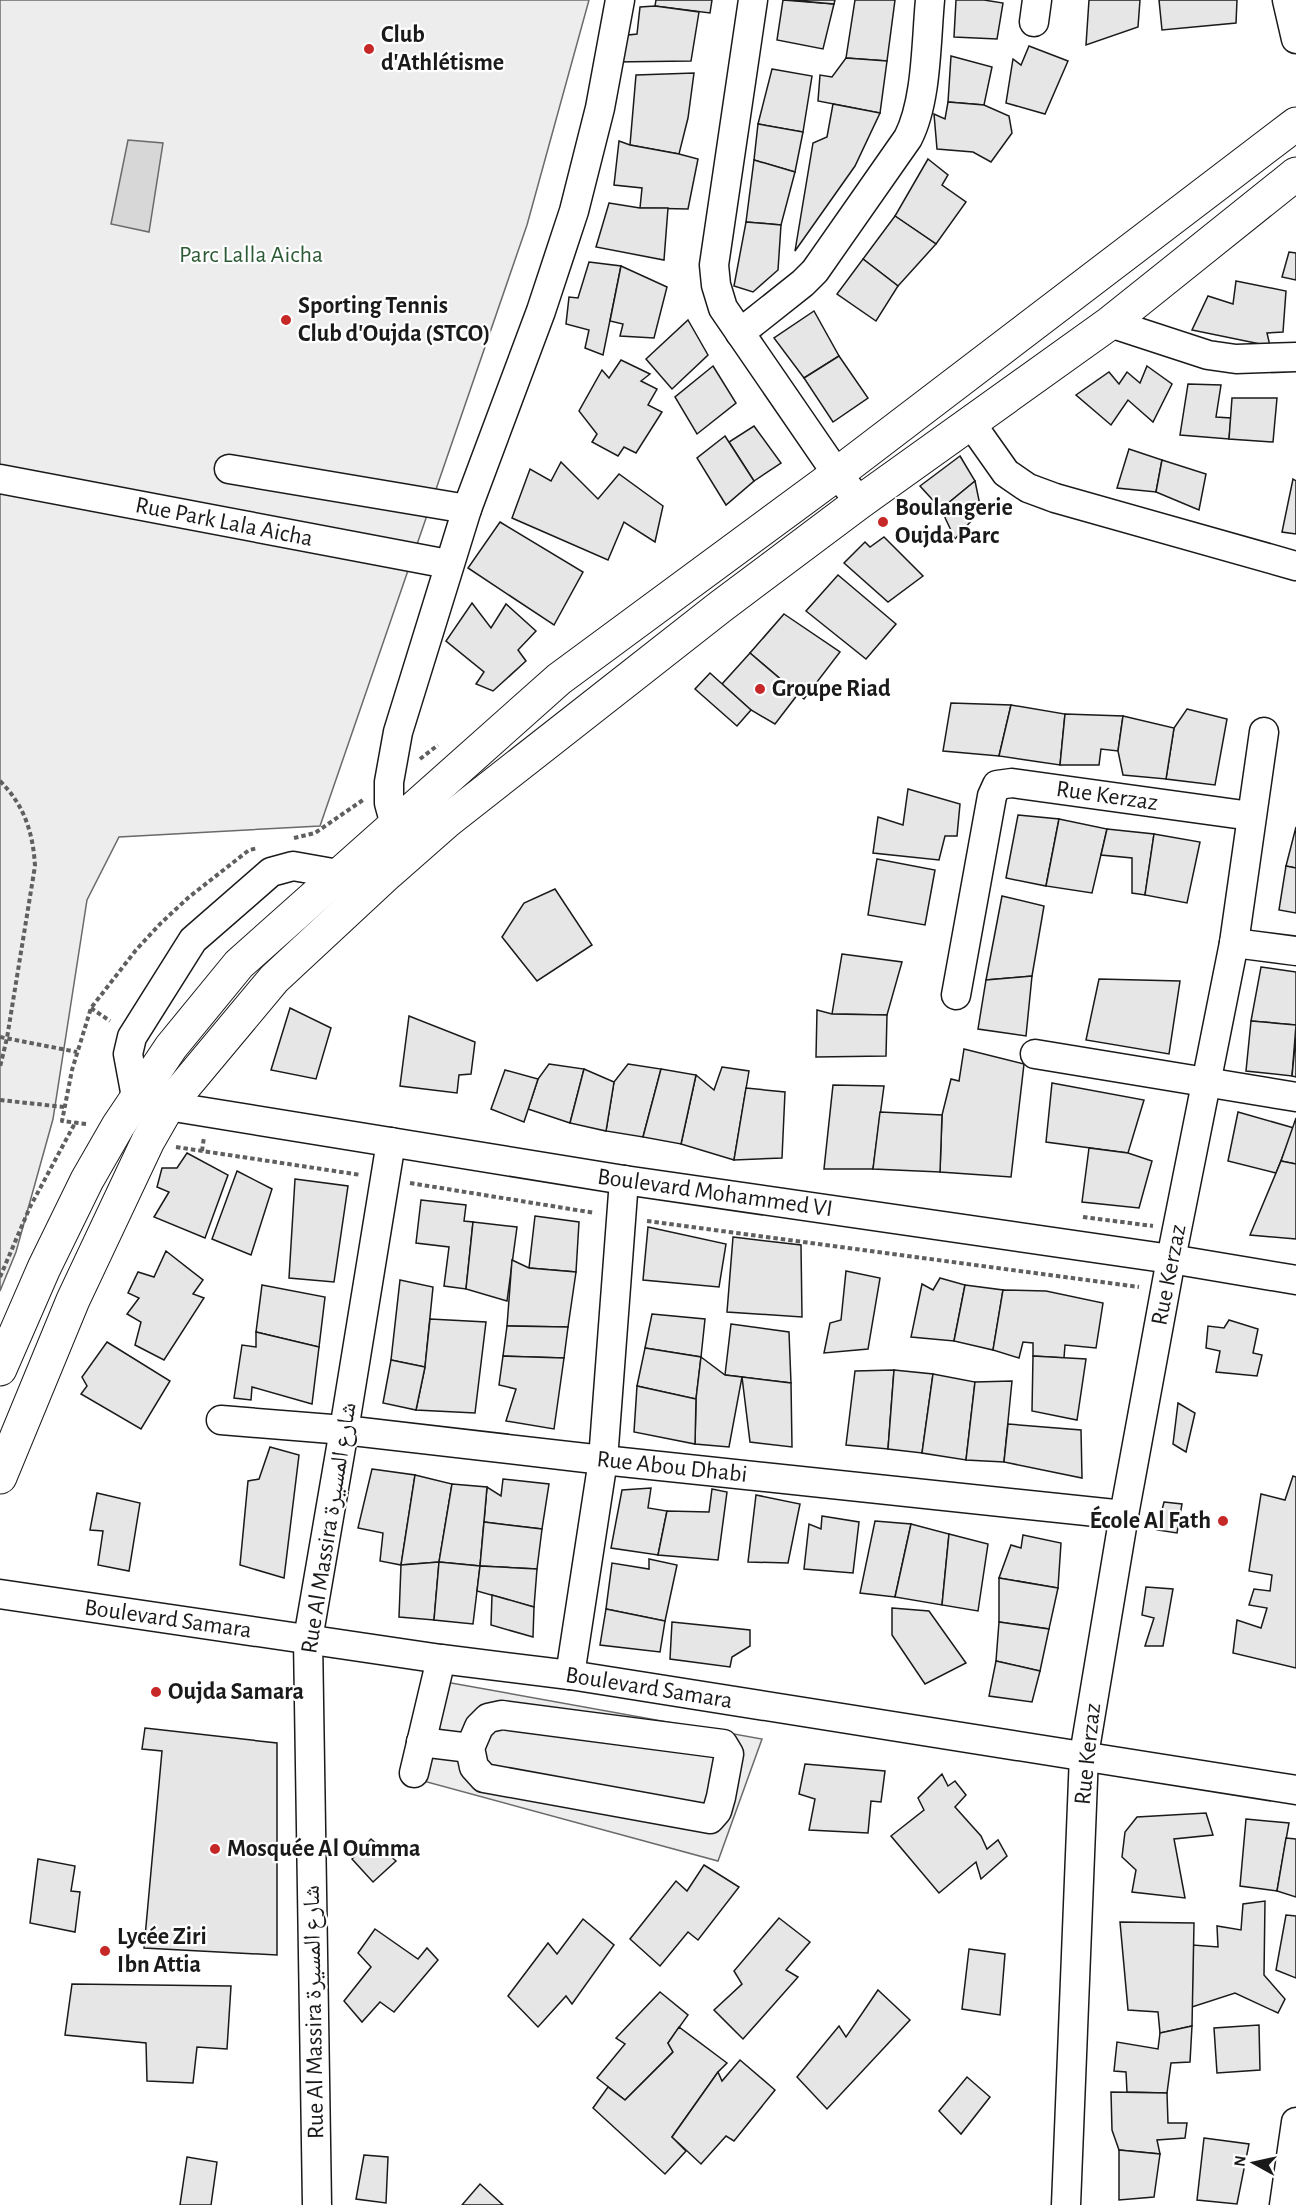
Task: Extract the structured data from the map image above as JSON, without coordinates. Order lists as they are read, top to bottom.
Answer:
{
  "streets": {
    "street": [
      "Rue Park Lala Aicha",
      "Rue Kerzaz",
      "Boulevard Mohammed VI",
      "Rue Abou Dhabi",
      "Rue Al Massira شارع المسيرة",
      "Boulevard Samara"
    ]
  },
  "crossings": [
    ["Rue Kerzaz", "Boulevard Mohammed VI"],
    ["Rue Kerzaz", "Rue Abou Dhabi"],
    ["Rue Kerzaz", "Boulevard Samara"],
    ["Boulevard Mohammed VI", "Rue Al Massira شارع المسيرة"],
    ["Rue Abou Dhabi", "Rue Al Massira شارع المسيرة"],
    ["Rue Al Massira شارع المسيرة", "Boulevard Samara"]
  ],
  "parks": ["Parc Lalla Aicha"],
  "places": [
    "Club d'Athlétisme",
    "Sporting Tennis Club d'Oujda (STCO)",
    "Boulangerie Oujda Parc",
    "Groupe Riad",
    "École Al Fath",
    "Oujda Samara",
    "Mosquée Al Oumma",
    "Lycée Ziri Ibn Attia"
  ],
  "north": "left"
}
